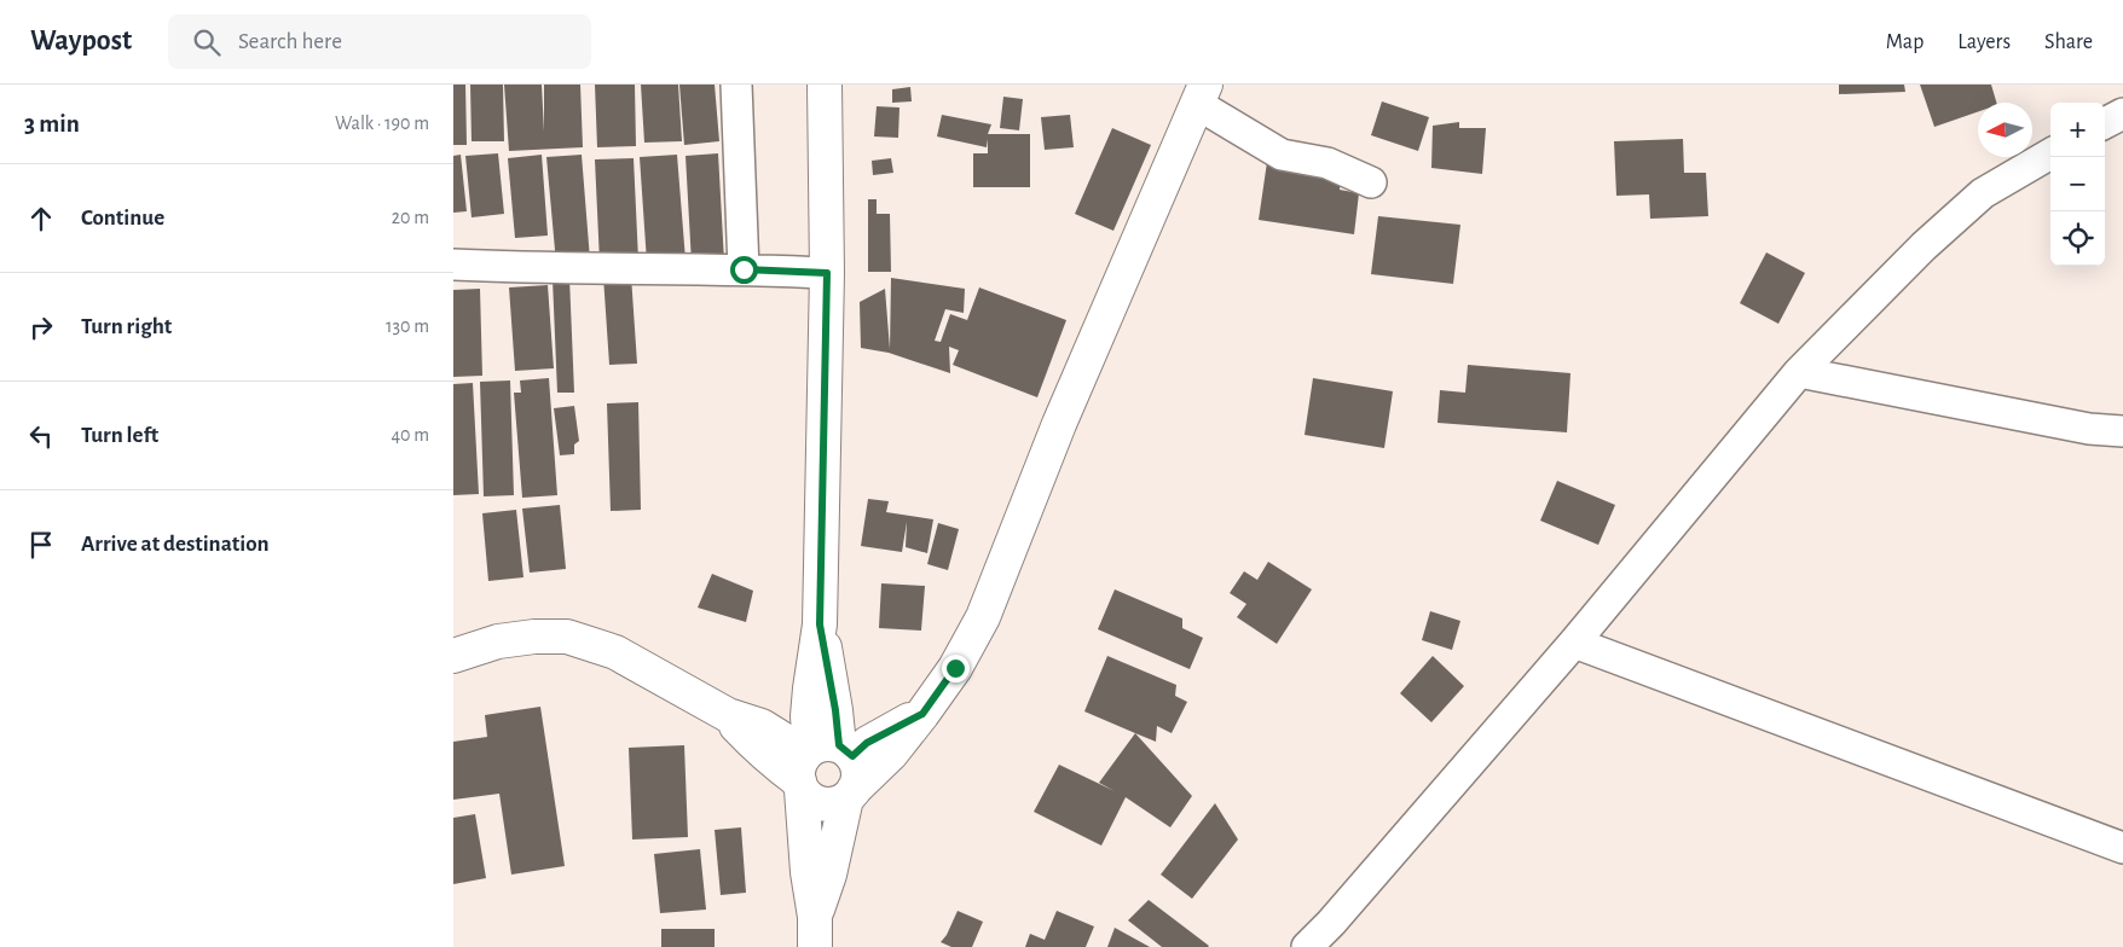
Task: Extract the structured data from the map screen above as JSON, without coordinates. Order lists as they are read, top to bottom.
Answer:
{
  "north": "left",
  "page": {
    "header": "Waypost",
    "search": "Search here",
    "nav": ["Map", "Layers", "Share"],
    "heading": ["3 min", "Walk · 190 m"],
    "map_buttons": ["+", "−"],
    "list": [
      ["Continue", "20 m"],
      ["Turn right", "130 m"],
      ["Turn left", "40 m"],
      "Arrive at destination"
    ]
  }
}
